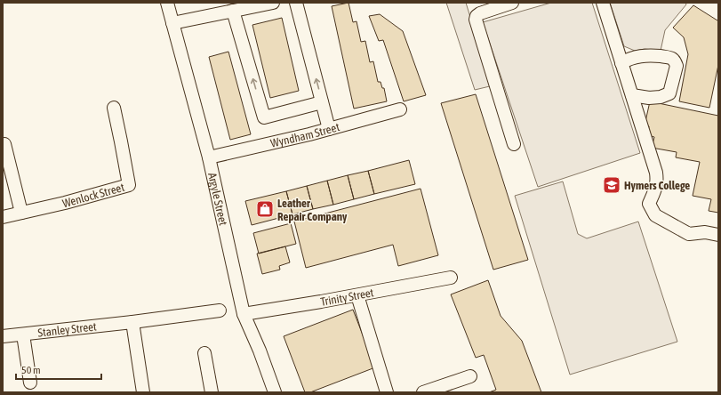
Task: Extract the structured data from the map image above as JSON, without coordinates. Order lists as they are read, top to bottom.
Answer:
{
  "streets": {
    "street": [
      "Wyndham Street",
      "Wenlock Street",
      "Argyle Street",
      "Trinity Street",
      "Stanley Street"
    ]
  },
  "crossings": [
    ["Wyndham Street", "Argyle Street"],
    ["Argyle Street", "Trinity Street"]
  ],
  "places": {
    "school or university": ["Hymers College"],
    "shop": ["Leather Repair Company"]
  },
  "scale_bar": "50 m"
}
